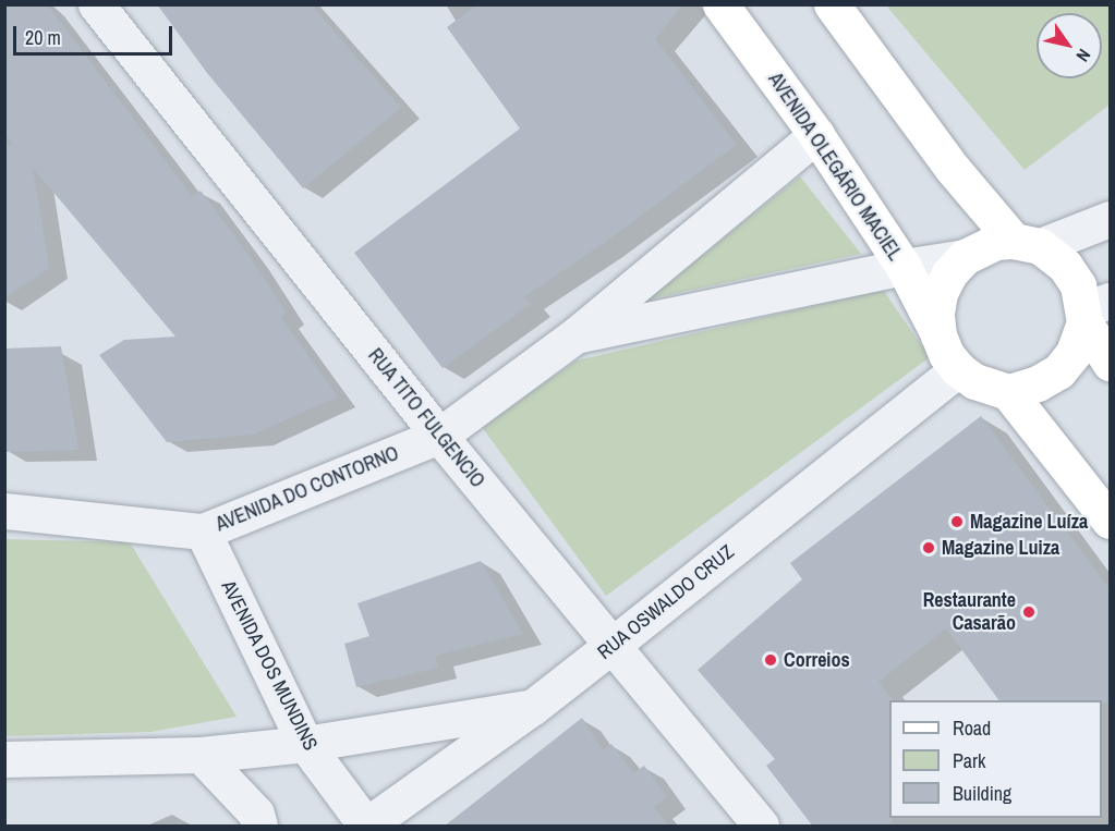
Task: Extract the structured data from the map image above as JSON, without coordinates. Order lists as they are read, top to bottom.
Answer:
{
  "streets": {
    "main road": ["AVENIDA OLEGÁRIO MACIEL"],
    "street": [
      "RUA TITO FULGENCIO",
      "AVENIDA DO CONTORNO",
      "RUA OSWALDO CRUZ",
      "AVENIDA DOS MUNDINS"
    ]
  },
  "crossings": [
    ["AVENIDA OLEGÁRIO MACIEL", "AVENIDA DO CONTORNO"],
    ["AVENIDA OLEGÁRIO MACIEL", "RUA OSWALDO CRUZ"],
    ["RUA TITO FULGENCIO", "AVENIDA DO CONTORNO"],
    ["RUA TITO FULGENCIO", "RUA OSWALDO CRUZ"],
    ["AVENIDA DO CONTORNO", "RUA OSWALDO CRUZ"],
    ["AVENIDA DO CONTORNO", "AVENIDA DOS MUNDINS"],
    ["RUA OSWALDO CRUZ", "AVENIDA DOS MUNDINS"]
  ],
  "places": [
    "Magazine Luíza",
    "Magazine Luiza",
    "Restaurante Casarão",
    "Correios"
  ],
  "legend": ["Road", "Park", "Building"],
  "scale_bar": "20 m",
  "north": "bottom right"
}
